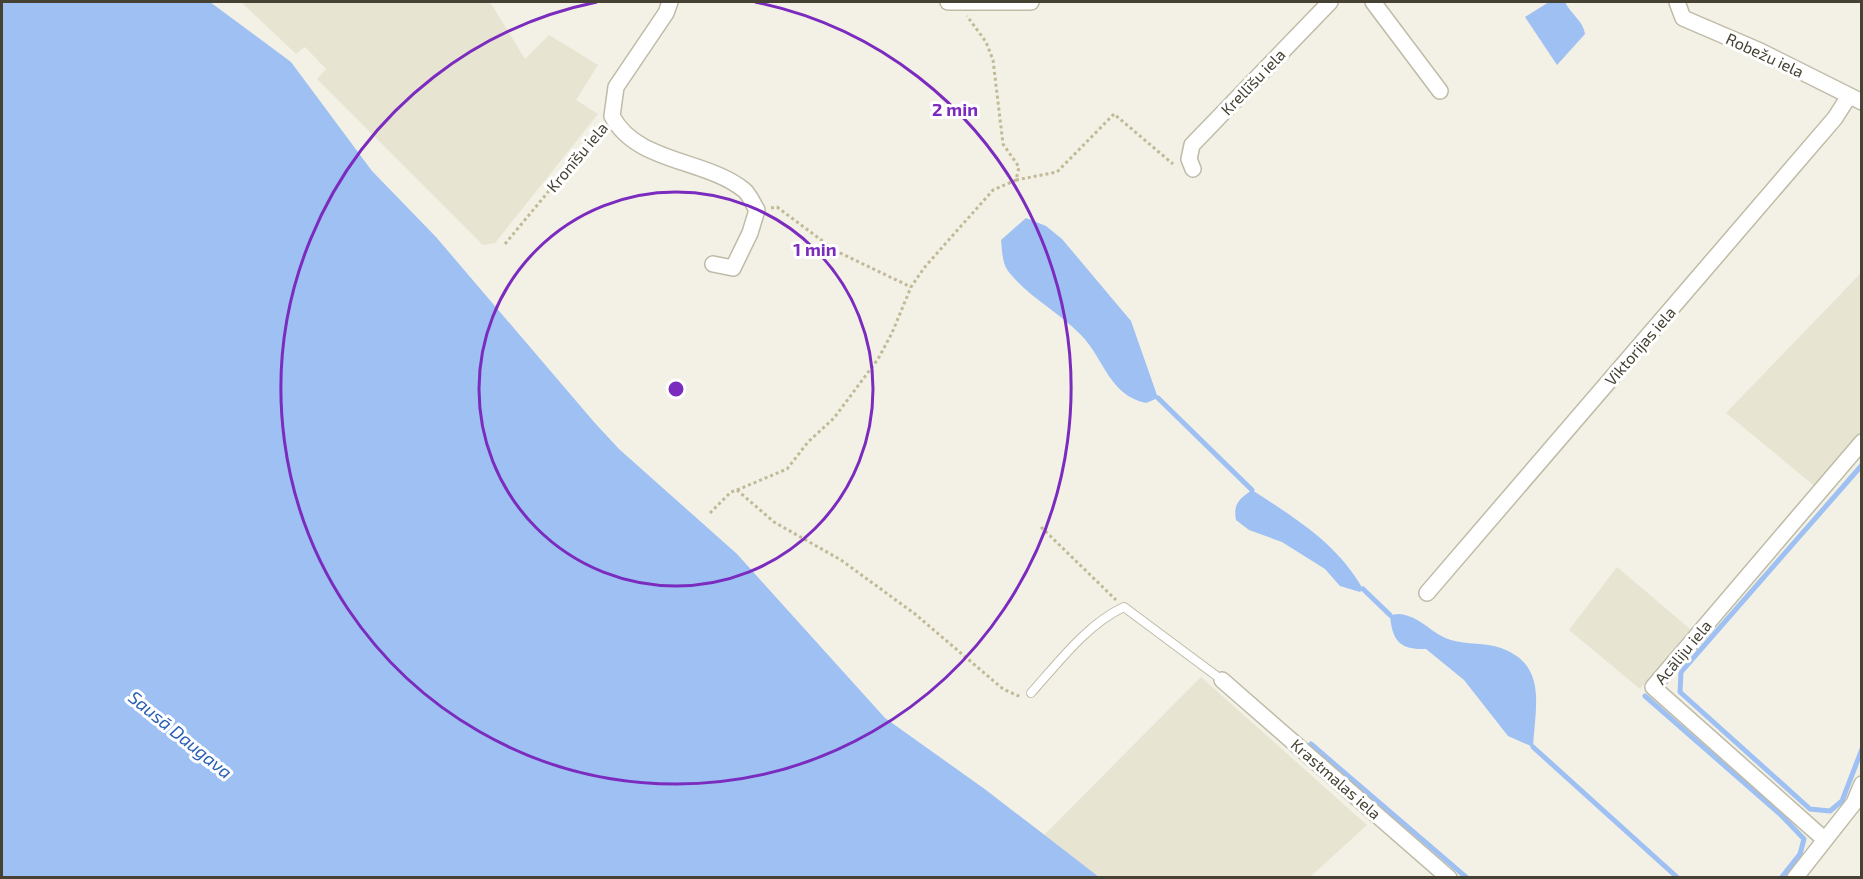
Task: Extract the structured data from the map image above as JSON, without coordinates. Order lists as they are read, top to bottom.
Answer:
{
  "streets": {
    "street": [
      "Robežu iela",
      "Krellīšu iela",
      "Kronīšu iela",
      "Viktorijas iela",
      "Acāliju iela",
      "Krastmalas iela"
    ]
  },
  "crossings": [
    ["Robežu iela", "Viktorijas iela"]
  ],
  "water": ["Sausā Daugava"],
  "rings": ["2 min", "1 min"]
}
